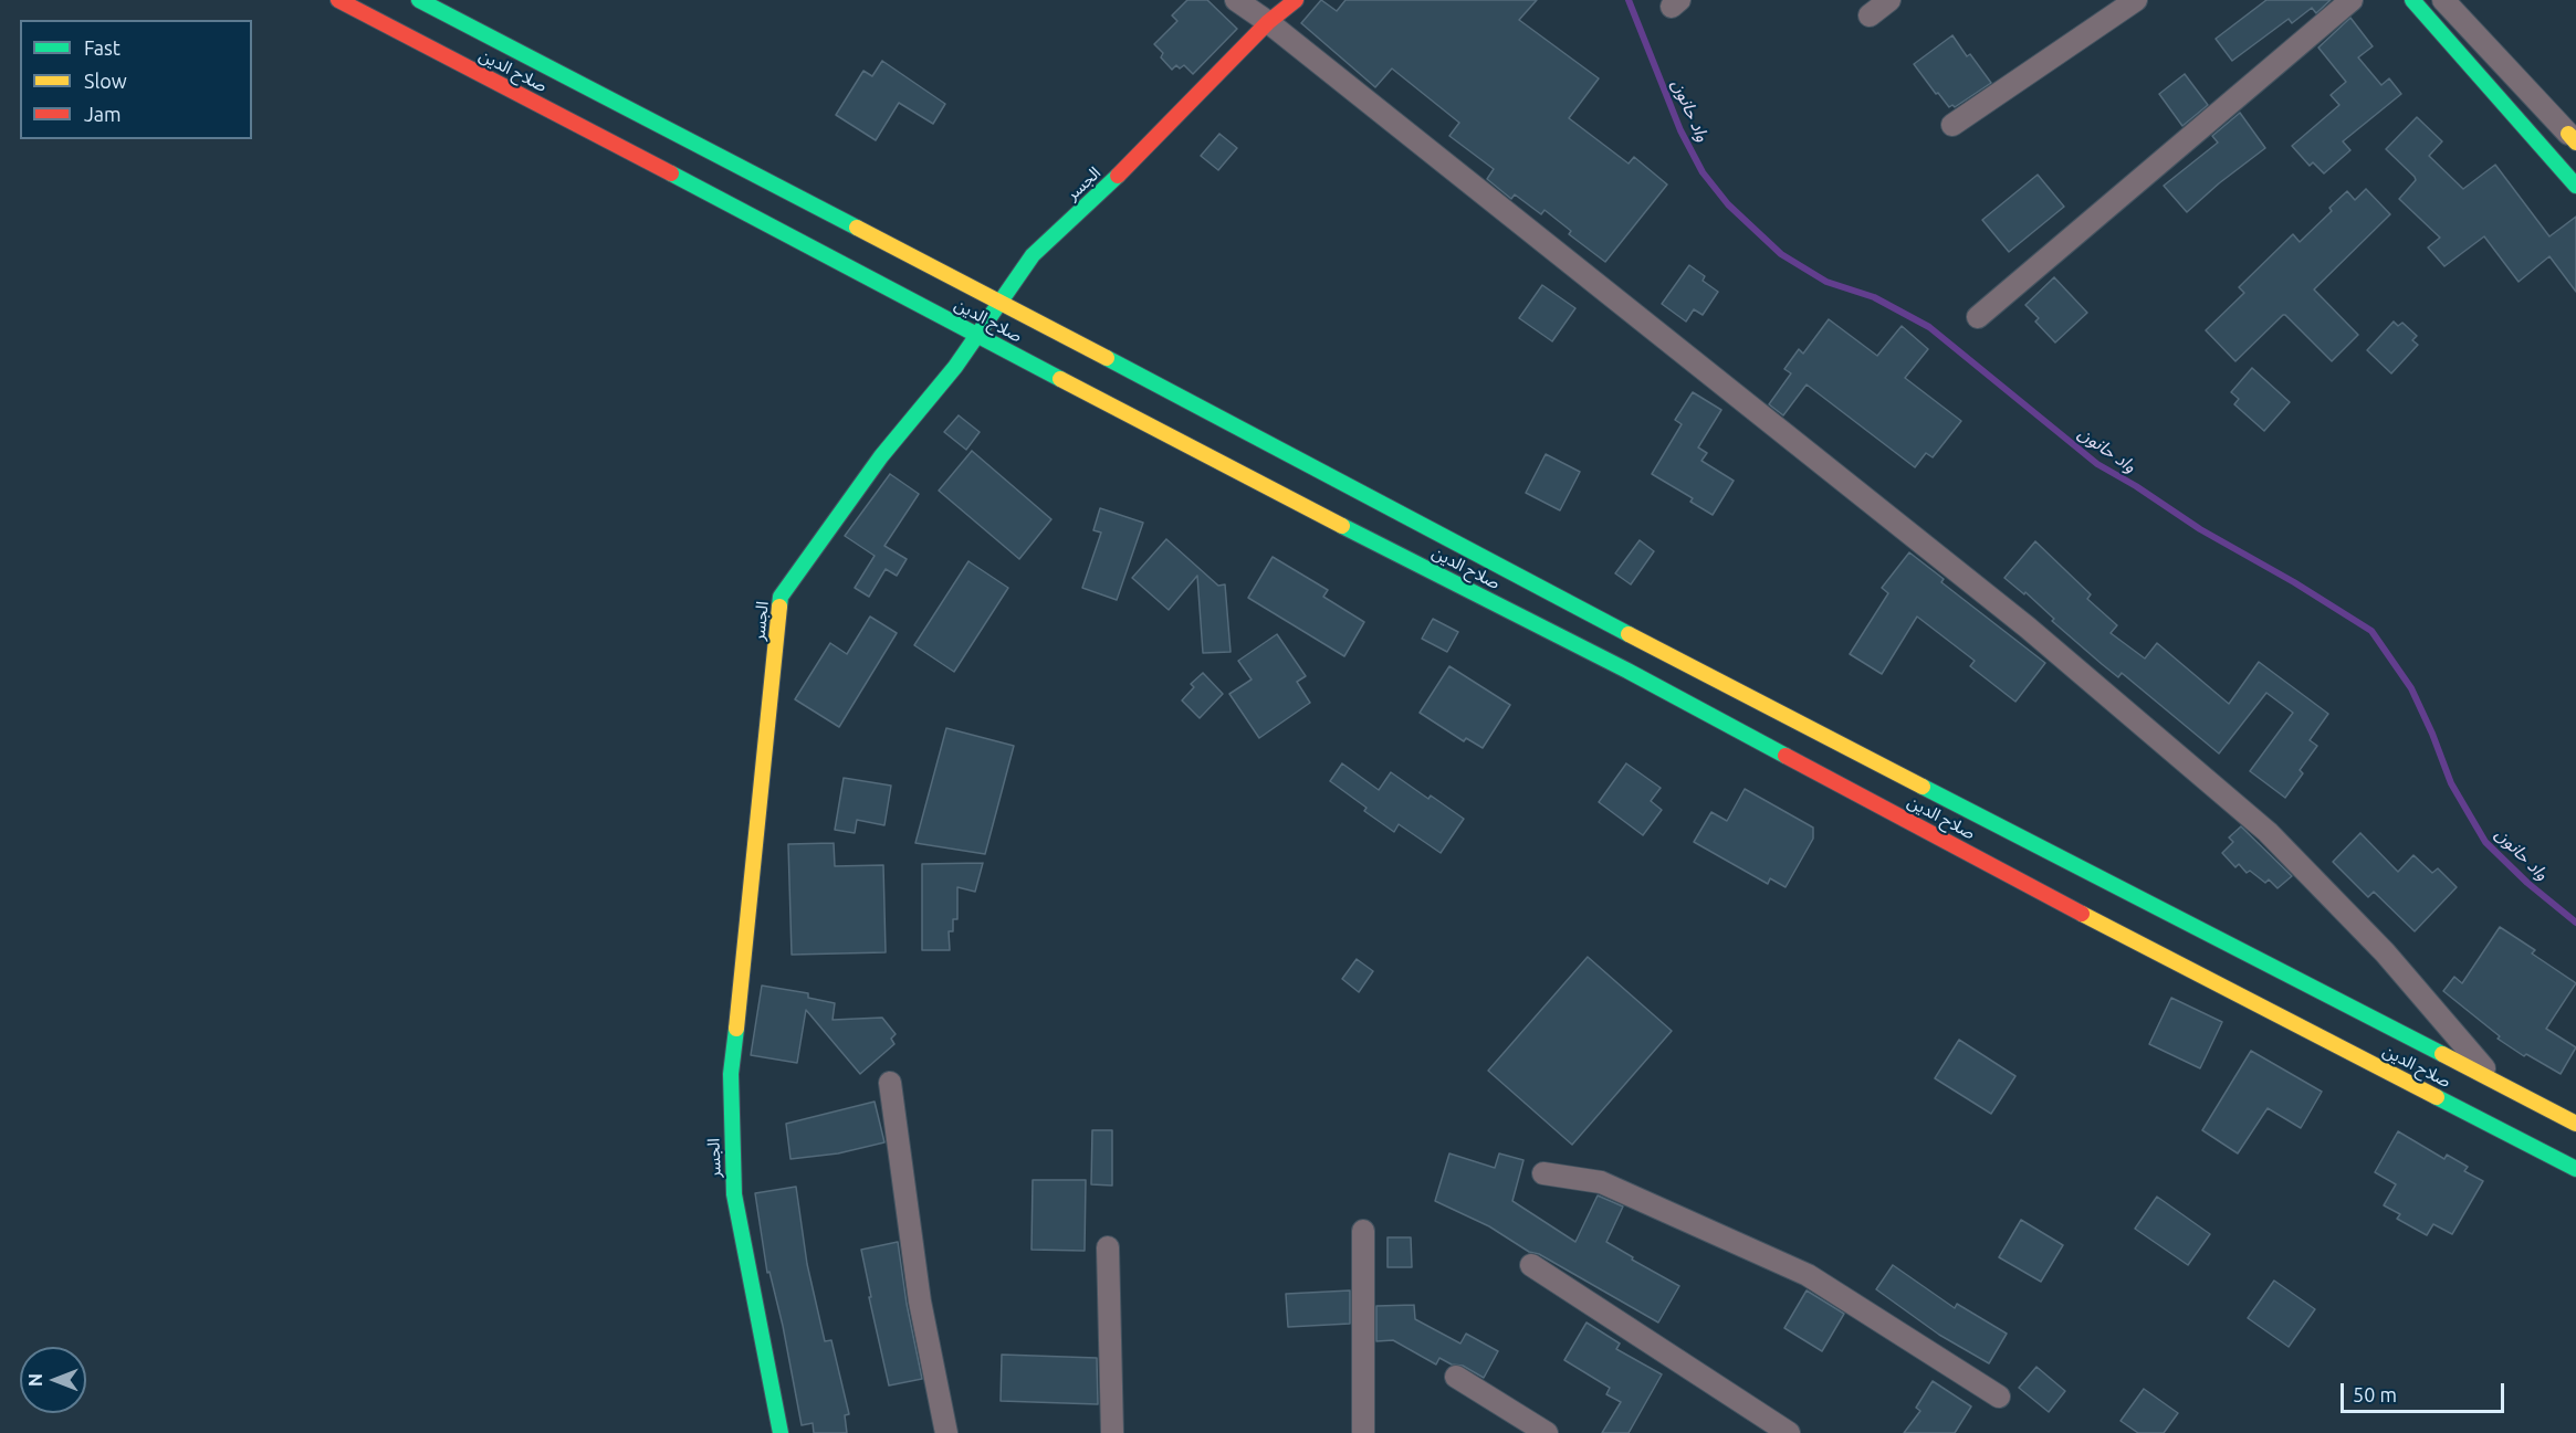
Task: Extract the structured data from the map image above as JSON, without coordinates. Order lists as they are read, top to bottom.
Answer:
{
  "streets": {
    "main road": ["صلاح الدين", "الجسر"]
  },
  "crossings": [
    ["صلاح الدين", "الجسر"]
  ],
  "water": ["واد حانون"],
  "legend": ["Fast", "Slow", "Jam"],
  "scale_bar": "50 m",
  "north": "left"
}
